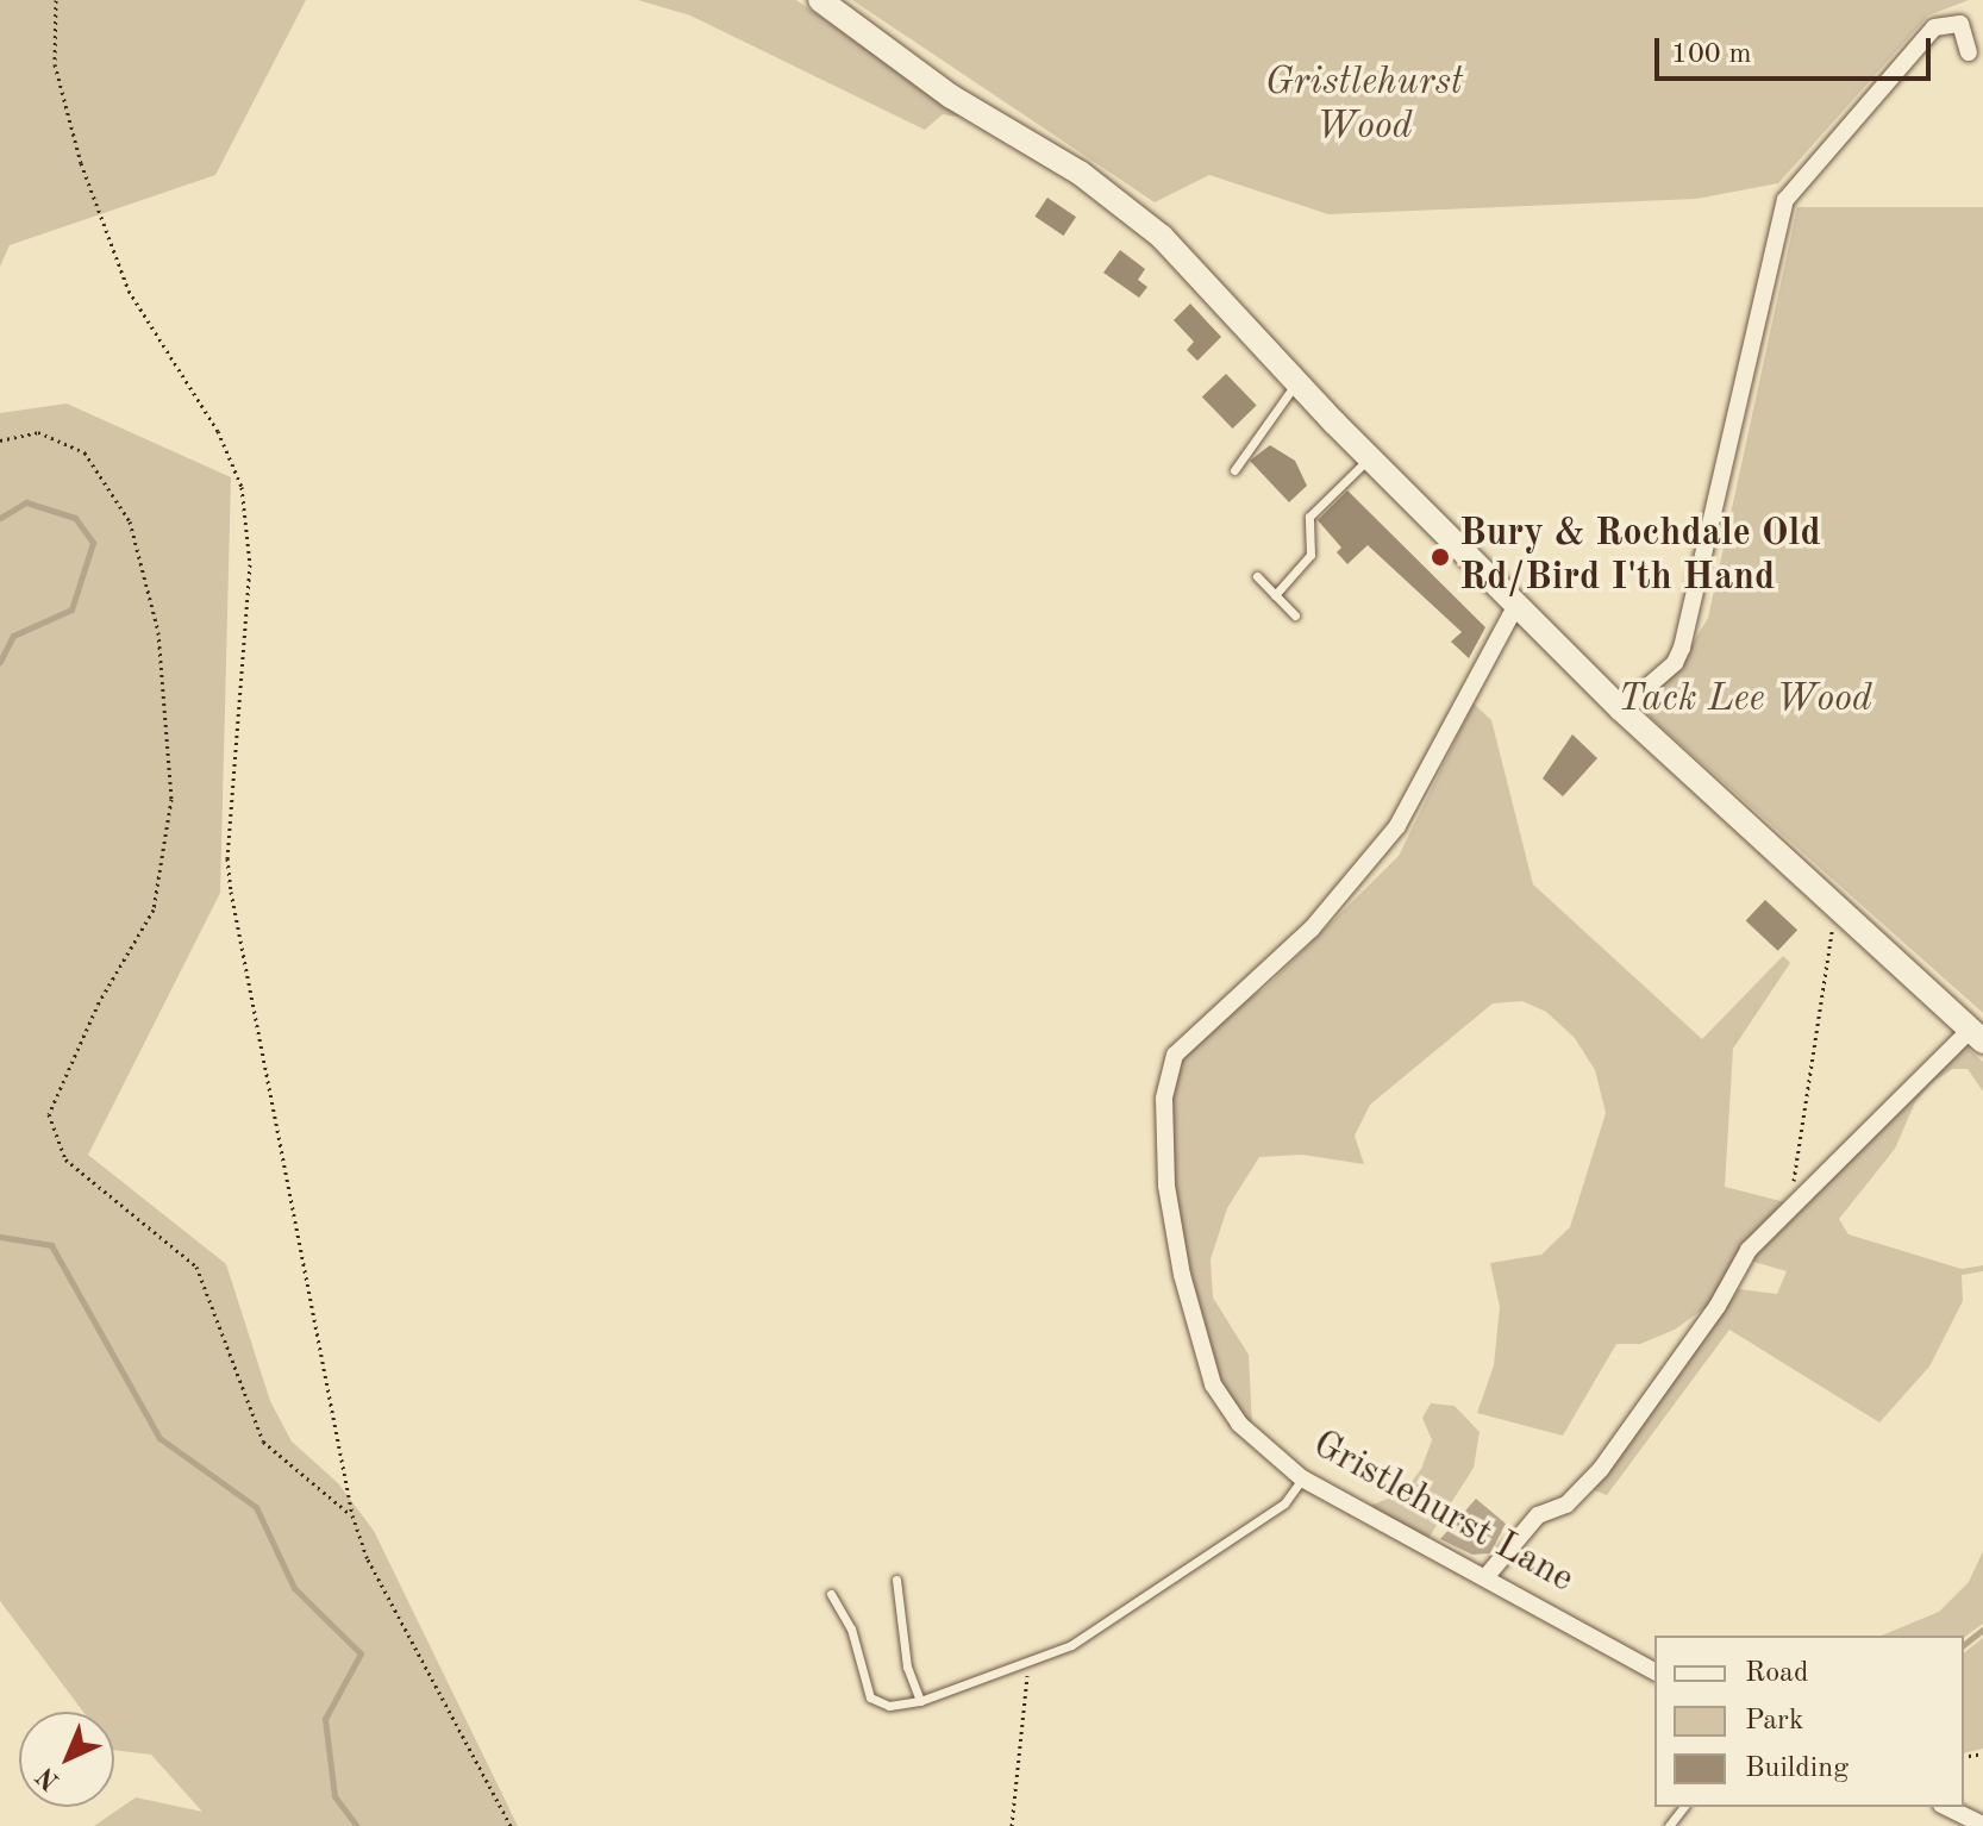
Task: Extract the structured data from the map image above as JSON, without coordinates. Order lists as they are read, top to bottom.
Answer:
{
  "streets": {
    "street": ["Gristlehurst Lane"]
  },
  "parks": ["Gristlehurst Wood", "Tack Lee Wood"],
  "places": ["Bury & Rochdale Old Rd/Bird I'th Hand"],
  "legend": ["Road", "Park", "Building"],
  "scale_bar": "100 m",
  "north": "bottom left"
}
